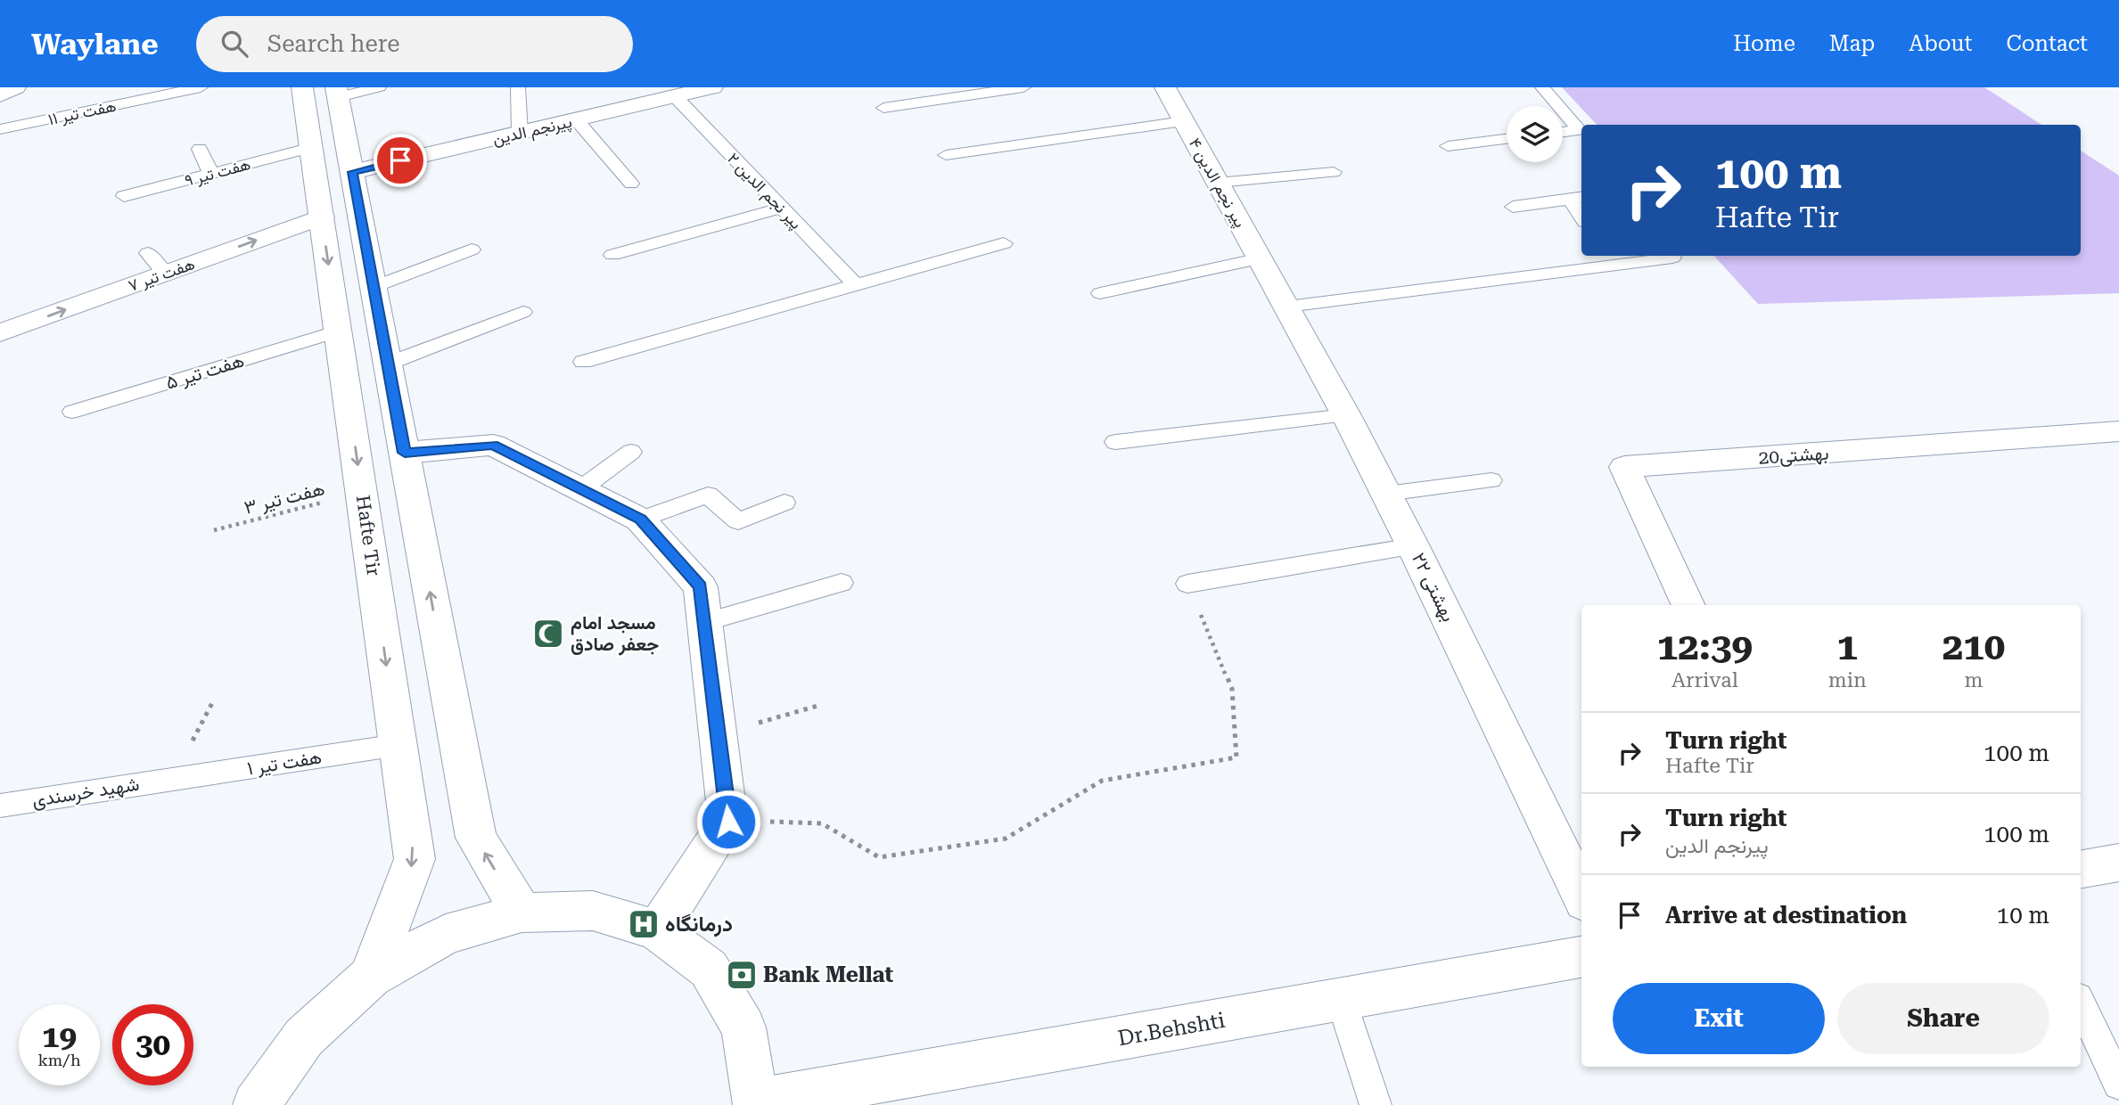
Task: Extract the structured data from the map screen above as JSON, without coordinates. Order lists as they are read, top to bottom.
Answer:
{
  "streets": {
    "street": [
      "پیرنجم الدین",
      "پیر نجم الدین ۴",
      "هفت تیر ۷",
      "بهشتی20",
      "Hafte Tir",
      "بهشتی ۲۲",
      "Dr.Behshti"
    ],
    "lane": [
      "هفت تیر ۱۱",
      "هفت تیر ۹",
      "پیر نجم الدین ۲",
      "هفت تیر ۵",
      "هفت تیر ۱",
      "شهید خرسندی"
    ],
    "path": ["هفت تیر ۳"]
  },
  "crossings": [
    ["پیرنجم الدین", "پیر نجم الدین ۲"],
    ["پیرنجم الدین", "Hafte Tir"],
    ["هفت تیر ۹", "Hafte Tir"],
    ["پیر نجم الدین ۴", "بهشتی ۲۲"],
    ["هفت تیر ۷", "Hafte Tir"],
    ["هفت تیر ۵", "Hafte Tir"],
    ["هفت تیر ۳", "Hafte Tir"],
    ["Hafte Tir", "هفت تیر ۱"],
    ["هفت تیر ۱", "شهید خرسندی"]
  ],
  "one_way": ["هفت تیر ۷"],
  "places": {
    "mosque": ["مسجد امام جعفر صادق"],
    "hospital": ["درمانگاه"],
    "bank": ["Bank Mellat"]
  },
  "page": {
    "header": "Waylane",
    "search": "Search here",
    "nav": [
      "Home",
      "Map",
      "About",
      "Contact"
    ],
    "turn": ["100 m", "Hafte Tir"],
    "eta": [
      "12:39",
      "Arrival",
      "1",
      "min",
      "210",
      "m"
    ],
    "list": [
      {
        "name": "Turn right",
        "note": "Hafte Tir",
        "value": "100 m"
      },
      {
        "name": "Turn right",
        "note": "پیرنجم الدین",
        "value": "100 m"
      },
      {
        "name": "Arrive at destination",
        "value": "10 m"
      }
    ],
    "buttons": ["Exit", "Share"],
    "speed": "19 km/h",
    "limit": "30"
  }
}
